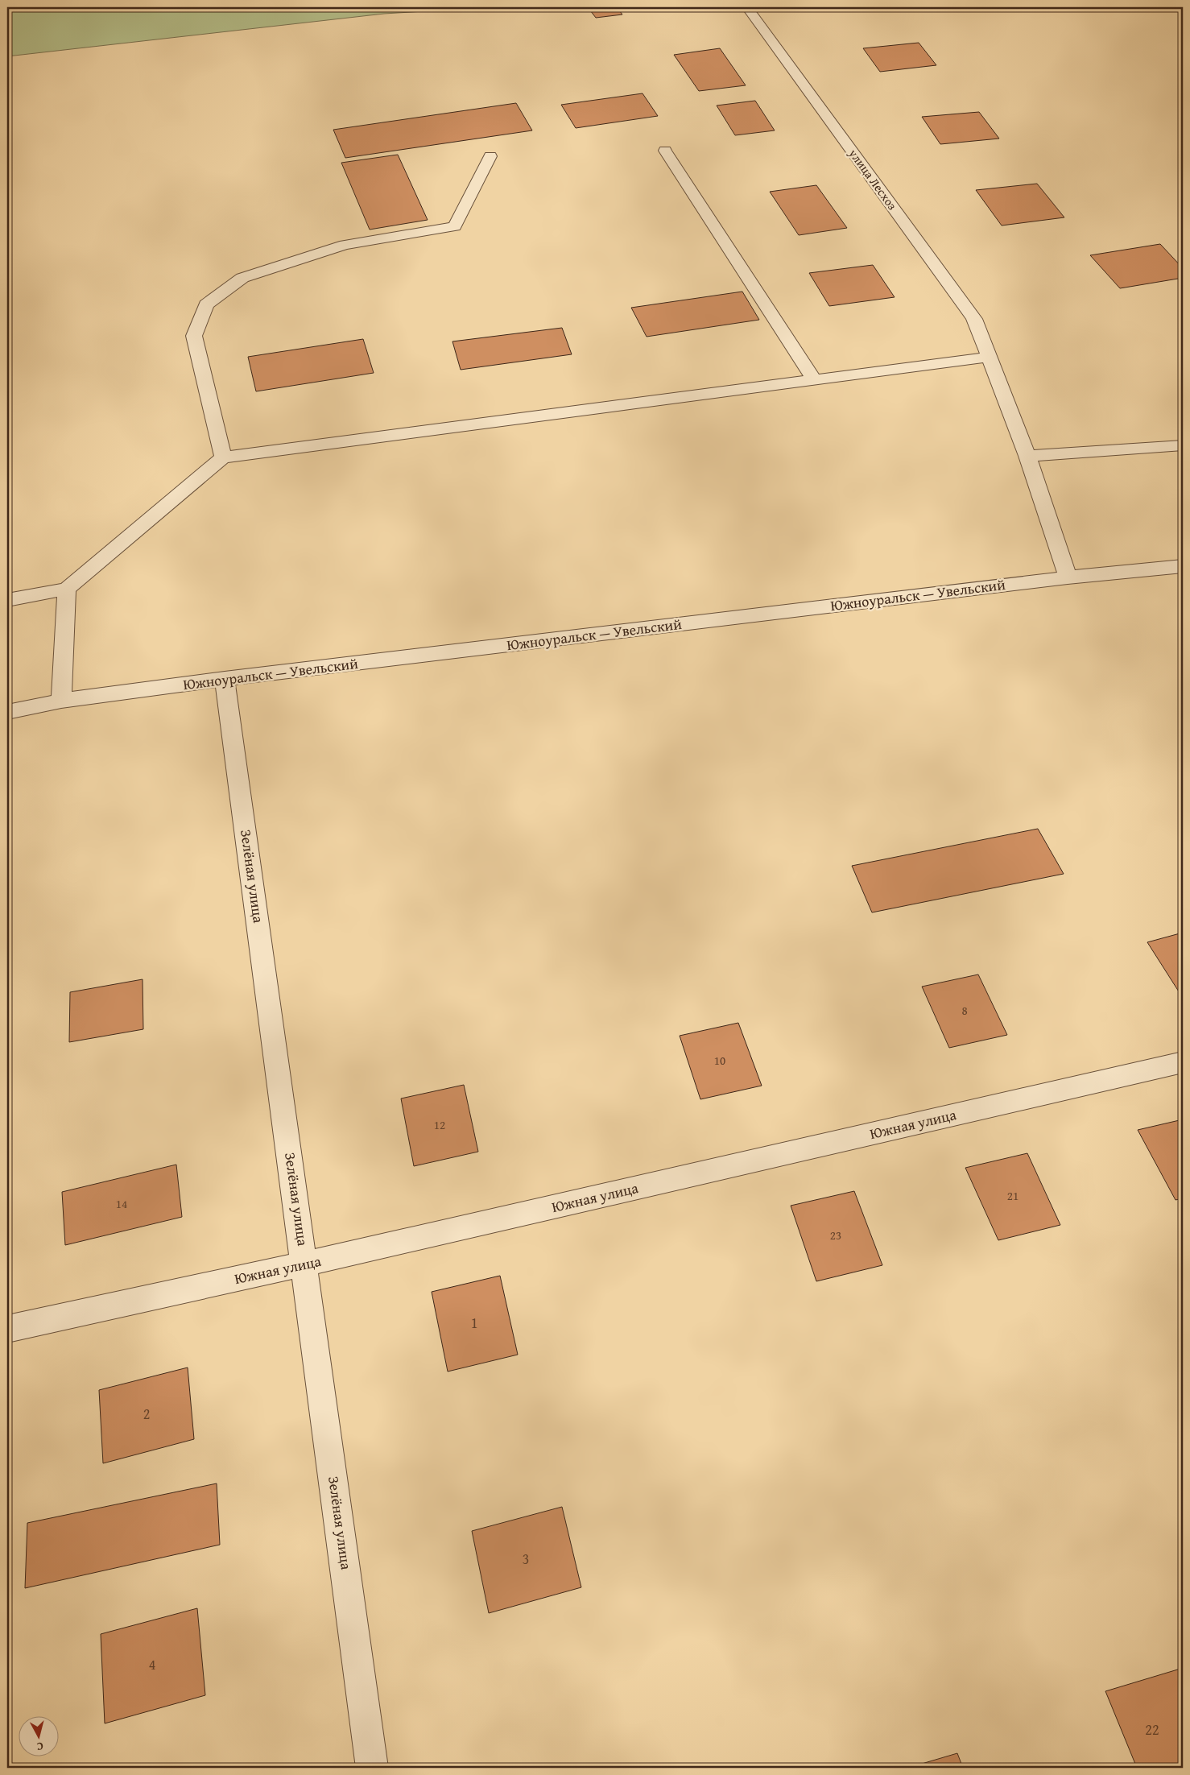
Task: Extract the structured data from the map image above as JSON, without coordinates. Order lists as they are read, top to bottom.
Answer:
{
  "streets": {
    "street": [
      "улица Лесхоз",
      "Южноуральск — Увельский",
      "Зелёная улица",
      "Южная улица"
    ]
  },
  "crossings": [
    ["улица Лесхоз", "Южноуральск — Увельский"],
    ["Южноуральск — Увельский", "Зелёная улица"],
    ["Зелёная улица", "Южная улица"]
  ],
  "house_numbers": [
    "8",
    "10",
    "12",
    "21",
    "14",
    "23",
    "1",
    "2",
    "3",
    "4",
    "22"
  ],
  "north": "bottom"
}
